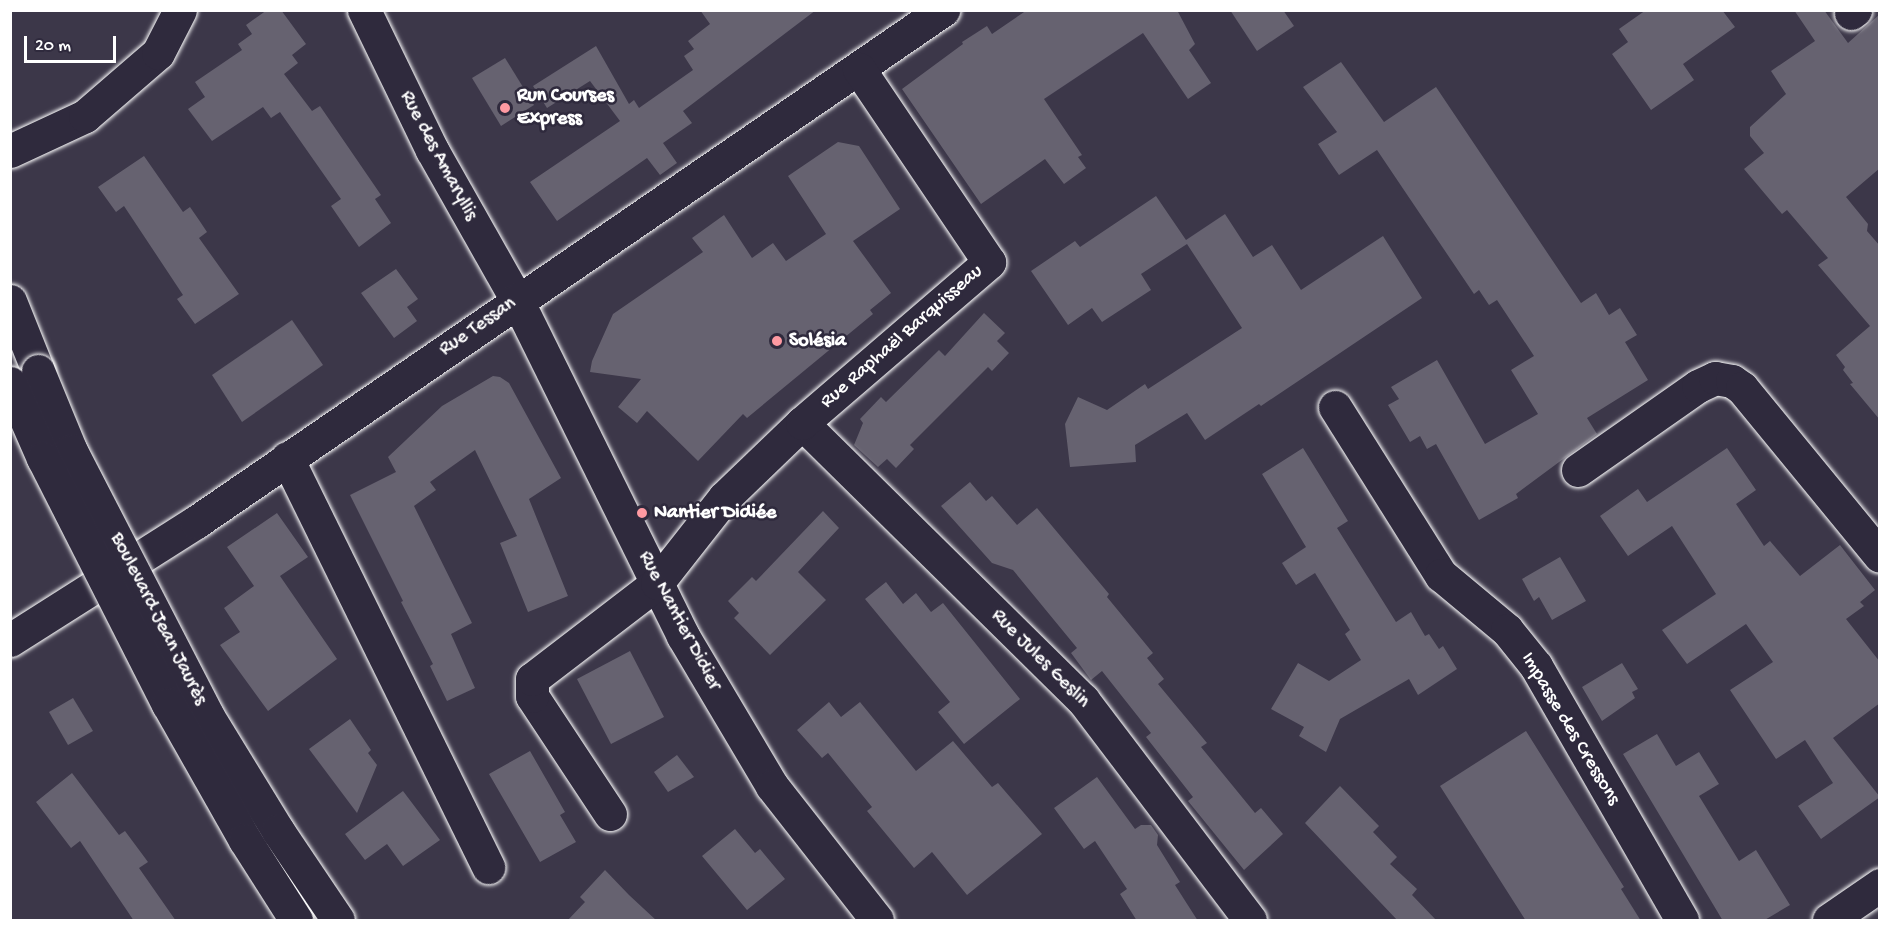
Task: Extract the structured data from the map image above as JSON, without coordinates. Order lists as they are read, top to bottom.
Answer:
{
  "streets": {
    "street": [
      "Rue des Amaryllis",
      "Rue Tessan",
      "Rue Raphaël Barquisseau",
      "Boulevard Jean Jaurès",
      "Rue Nantier Didier",
      "Rue Jules Geslin",
      "Impasse des Cressons"
    ]
  },
  "crossings": [
    ["Rue des Amaryllis", "Rue Tessan"],
    ["Rue des Amaryllis", "Rue Nantier Didier"],
    ["Rue Tessan", "Rue Raphaël Barquisseau"],
    ["Rue Tessan", "Rue Nantier Didier"],
    ["Rue Raphaël Barquisseau", "Rue Nantier Didier"],
    ["Rue Raphaël Barquisseau", "Rue Jules Geslin"]
  ],
  "places": ["Run Courses Express", "Solésia", "Nantier Didiée"],
  "scale_bar": "20 m"
}
